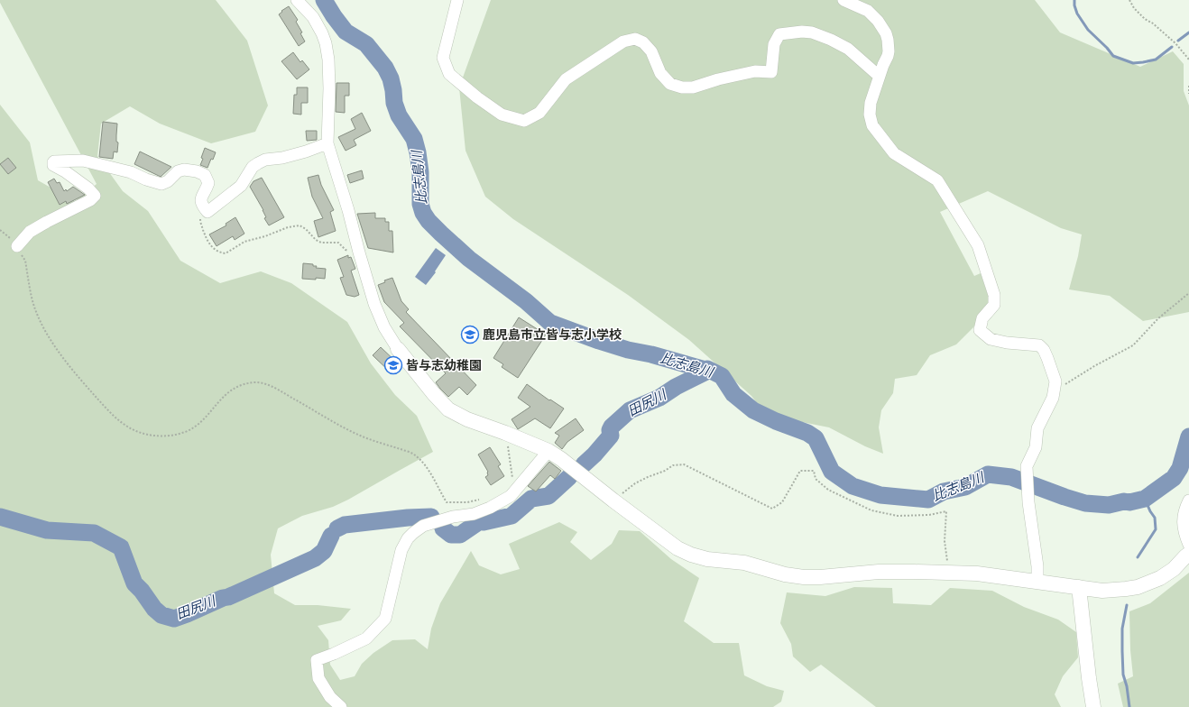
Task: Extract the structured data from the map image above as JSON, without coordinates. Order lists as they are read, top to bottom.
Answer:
{
  "water": ["比志島川", "田尻川"],
  "places": {
    "school or university": ["鹿児島市立皆与志小学校", "皆与志幼稚園"]
  }
}
